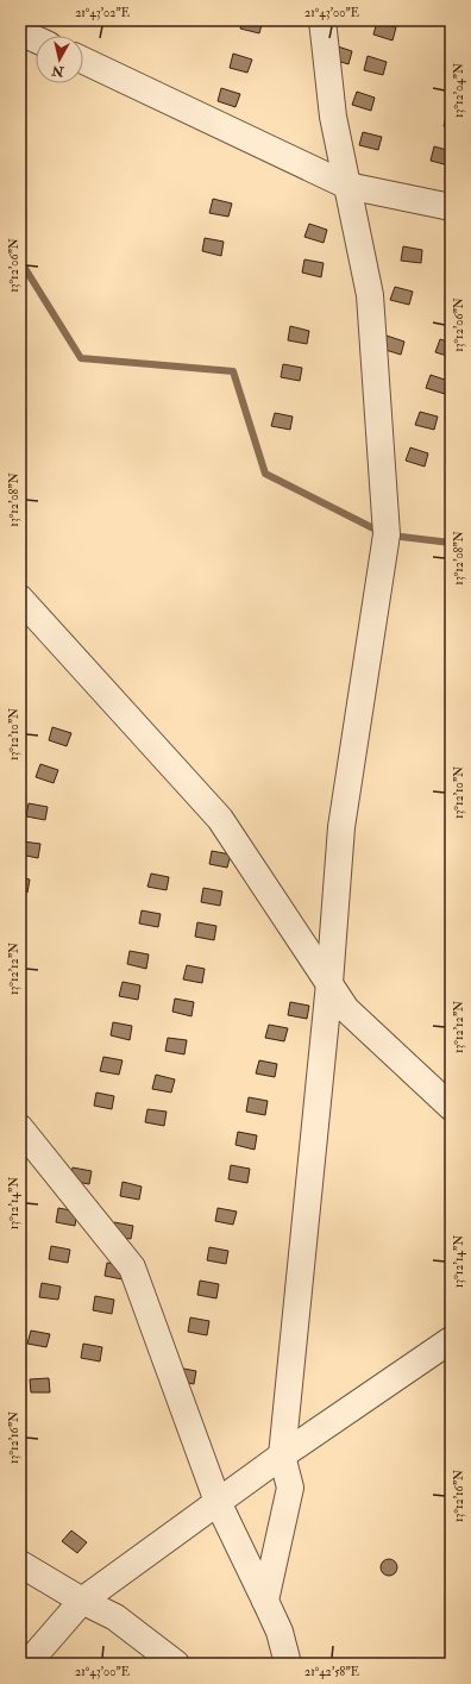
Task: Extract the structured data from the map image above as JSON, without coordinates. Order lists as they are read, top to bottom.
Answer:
{
  "north": "bottom",
  "coordinates": [
    "21°43'02\"E",
    "21°43'00\"E",
    "13°12'04\"N",
    "13°12'06\"N",
    "13°12'08\"N",
    "13°12'10\"N",
    "13°12'12\"N",
    "13°12'14\"N",
    "13°12'16\"N",
    "21°42'58\"E"
  ]
}
